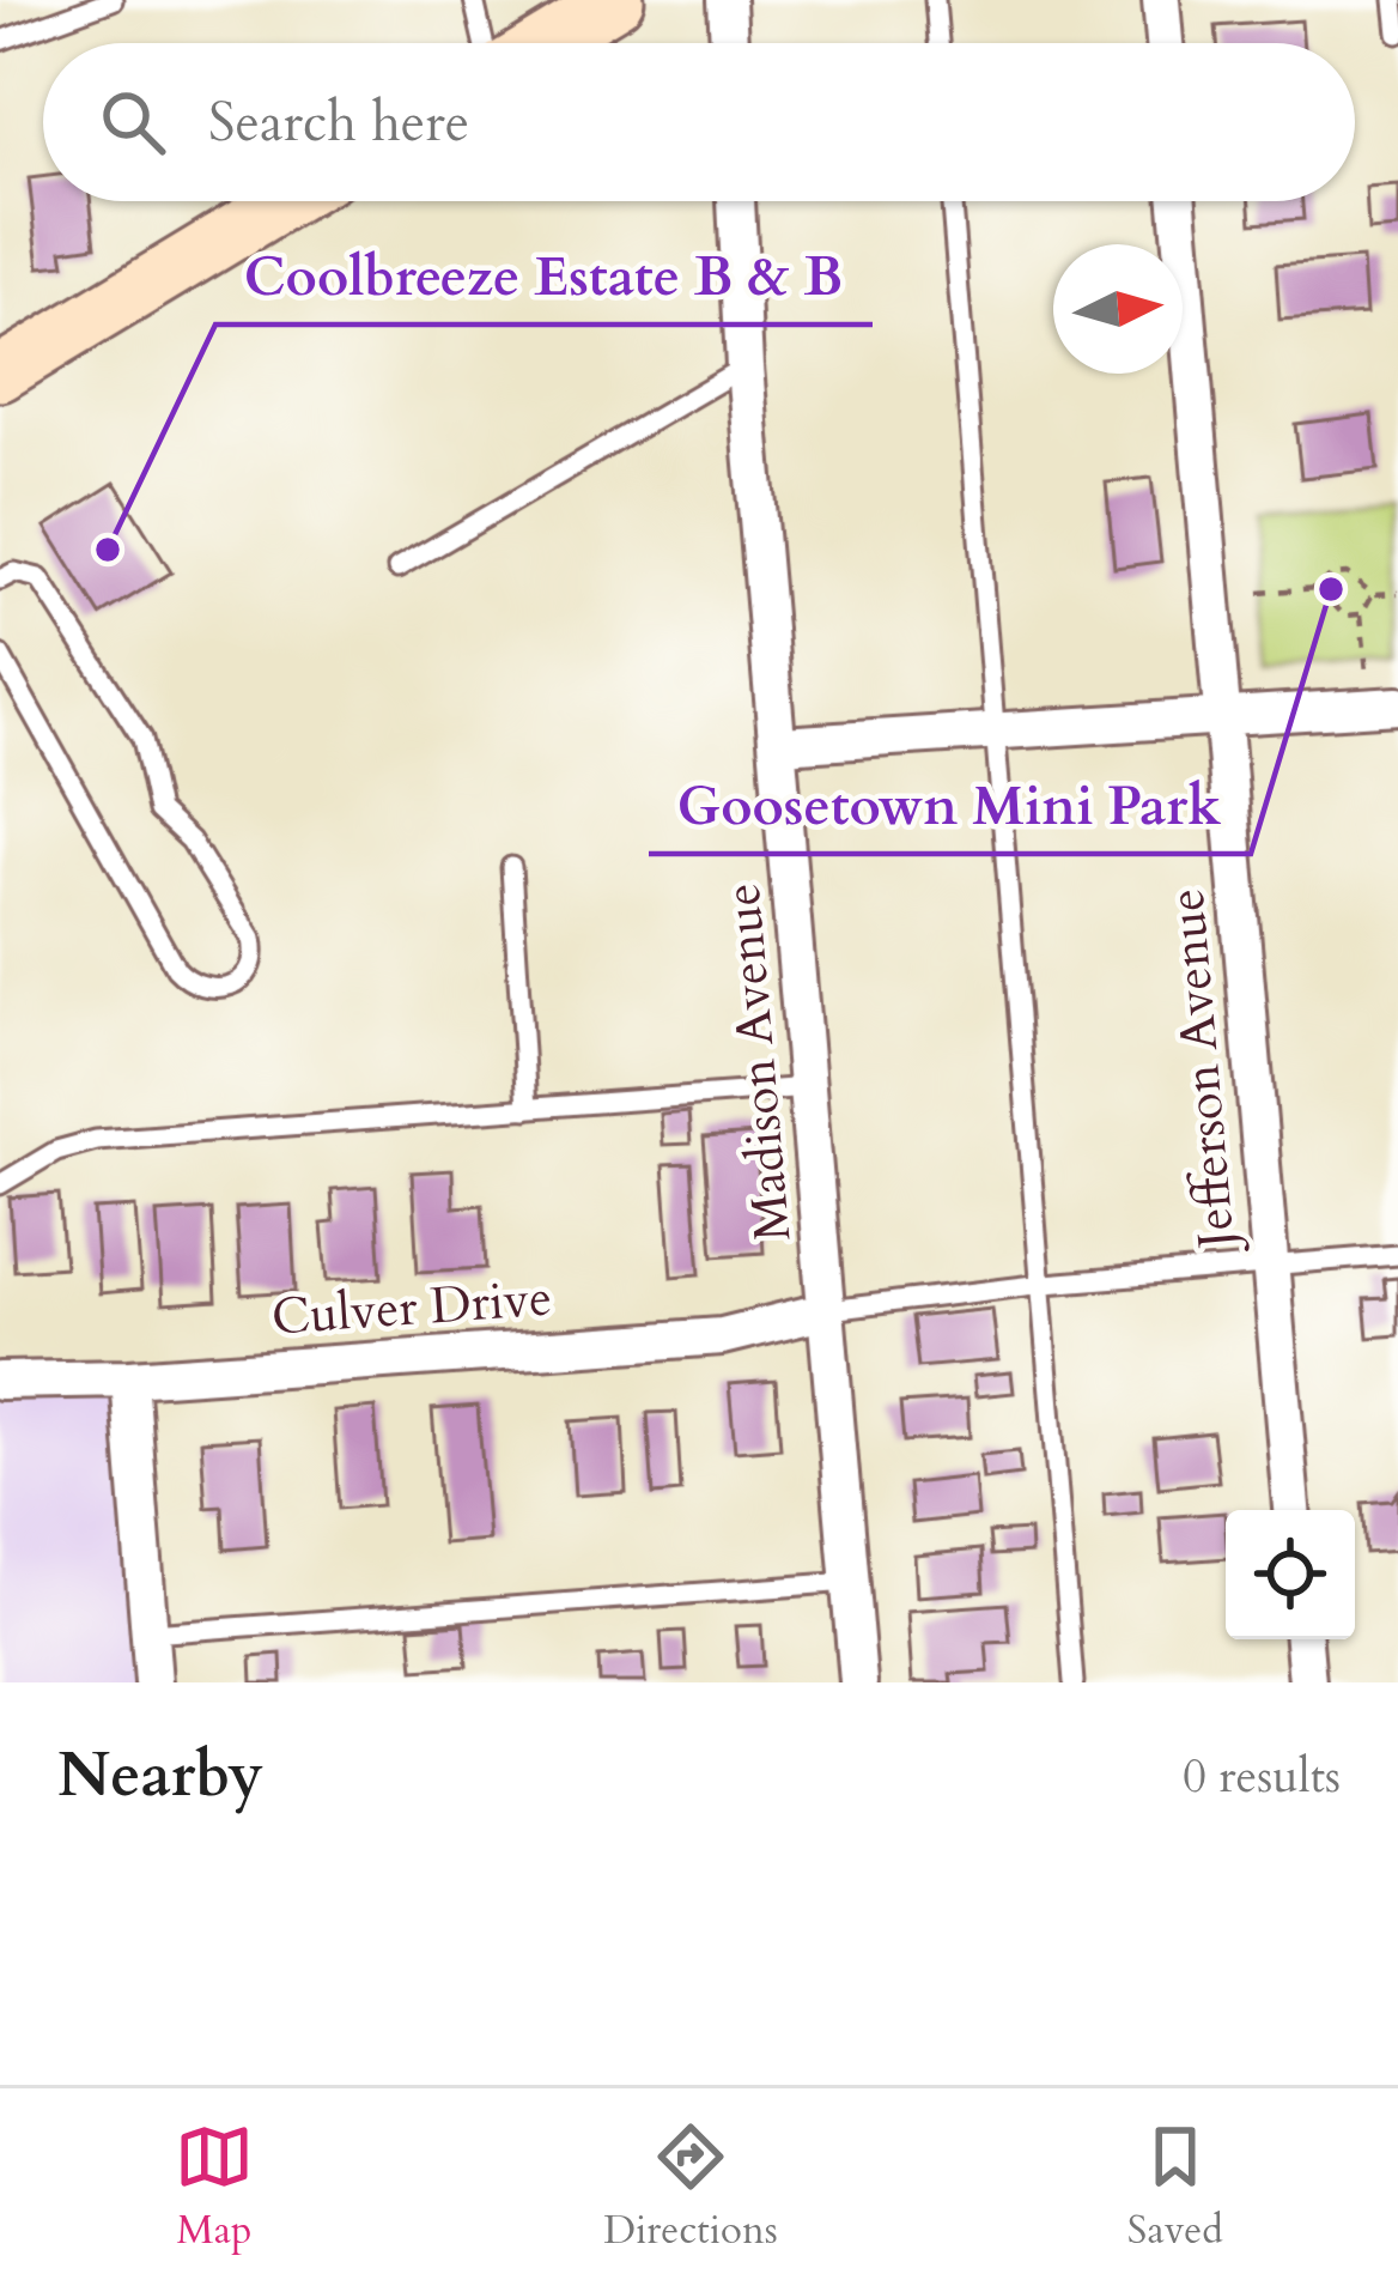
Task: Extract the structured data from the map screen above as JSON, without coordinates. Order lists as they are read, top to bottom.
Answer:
{
  "streets": {
    "street": ["Madison Avenue", "Jefferson Avenue", "Culver Drive"]
  },
  "crossings": [
    ["Madison Avenue", "Culver Drive"]
  ],
  "places": ["Coolbreeze Estate B & B", "Goosetown Mini Park"],
  "north": "right",
  "page": {
    "search": "Search here",
    "heading": ["Nearby", "0 results"],
    "nav": ["Map", "Directions", "Saved"]
  }
}
